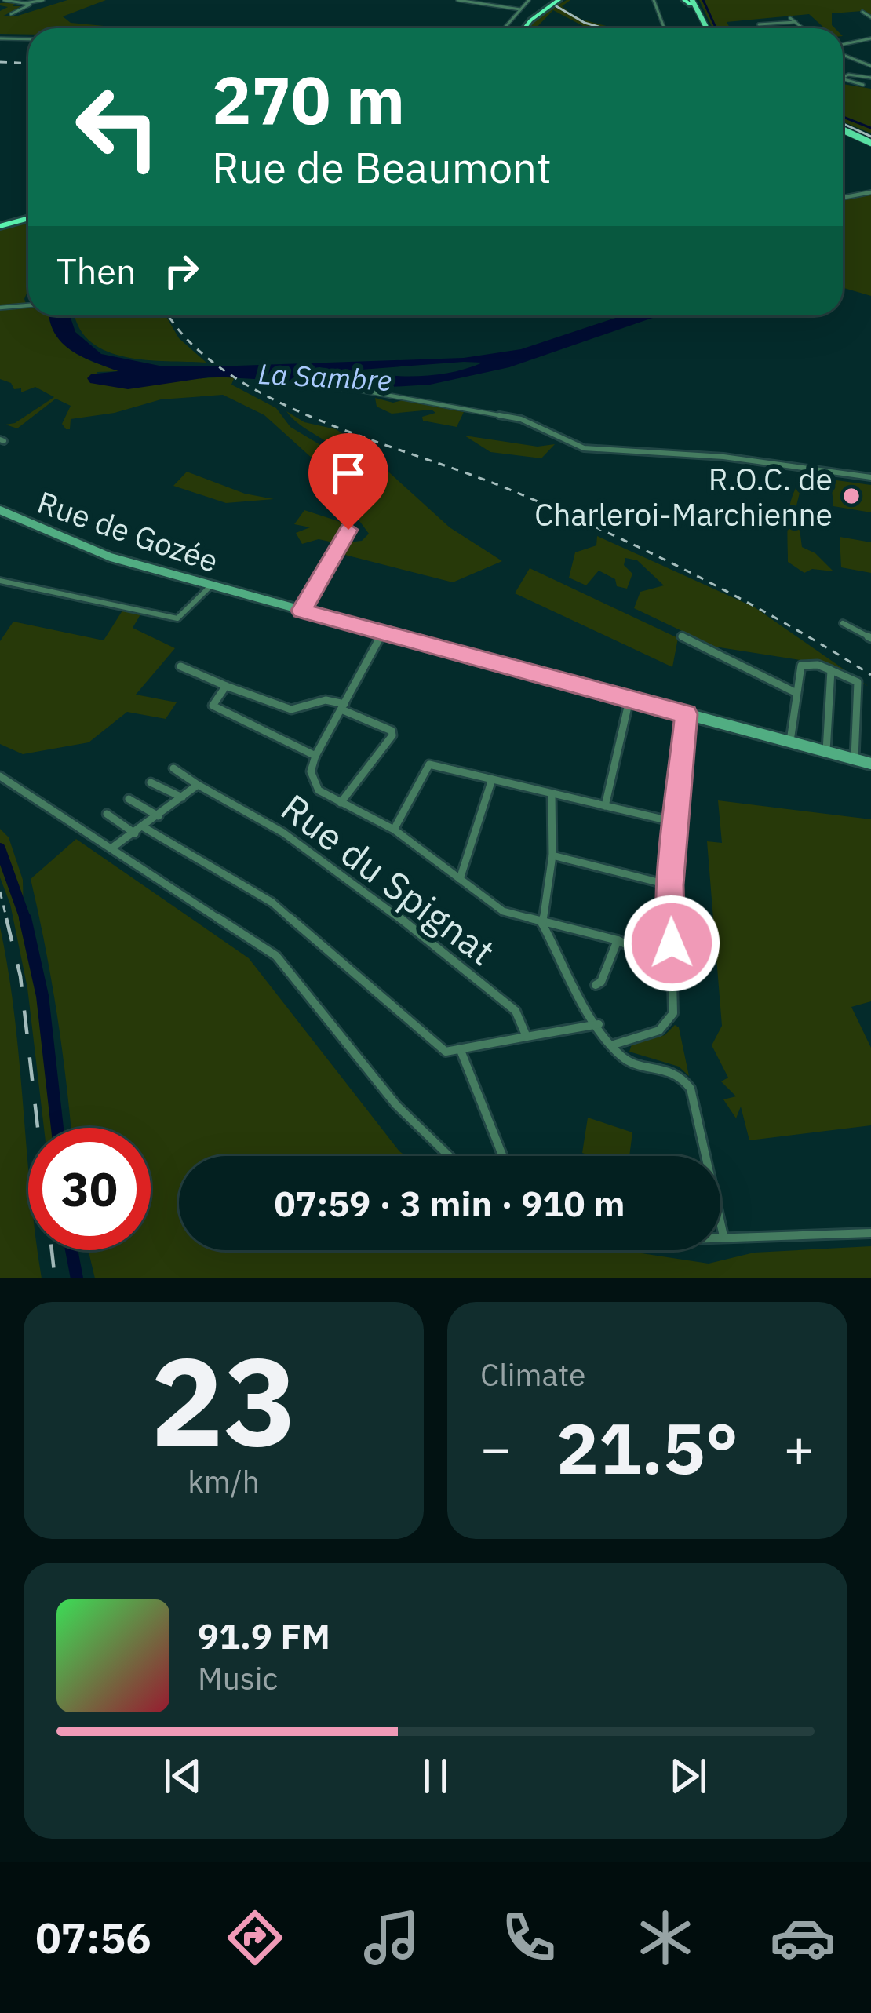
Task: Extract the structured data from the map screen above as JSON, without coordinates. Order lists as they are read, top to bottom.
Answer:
{
  "streets": {
    "main road": ["Rue de Gozée"],
    "street": ["Rue du Spignat"]
  },
  "water": ["La Sambre"],
  "places": ["R.O.C. de Charleroi-Marchienne"],
  "page": {
    "turn": ["270 m", "Rue de Beaumont"],
    "then": "Then",
    "limit": "30",
    "trip": "07:59 · 3 min · 910 m",
    "tile": [
      ["23", "km/h"],
      "Climate"
    ],
    "heat": ["−", "21.5°", "+"],
    "song": ["91.9 FM", "Music"],
    "tabs": "07:56"
  }
}
